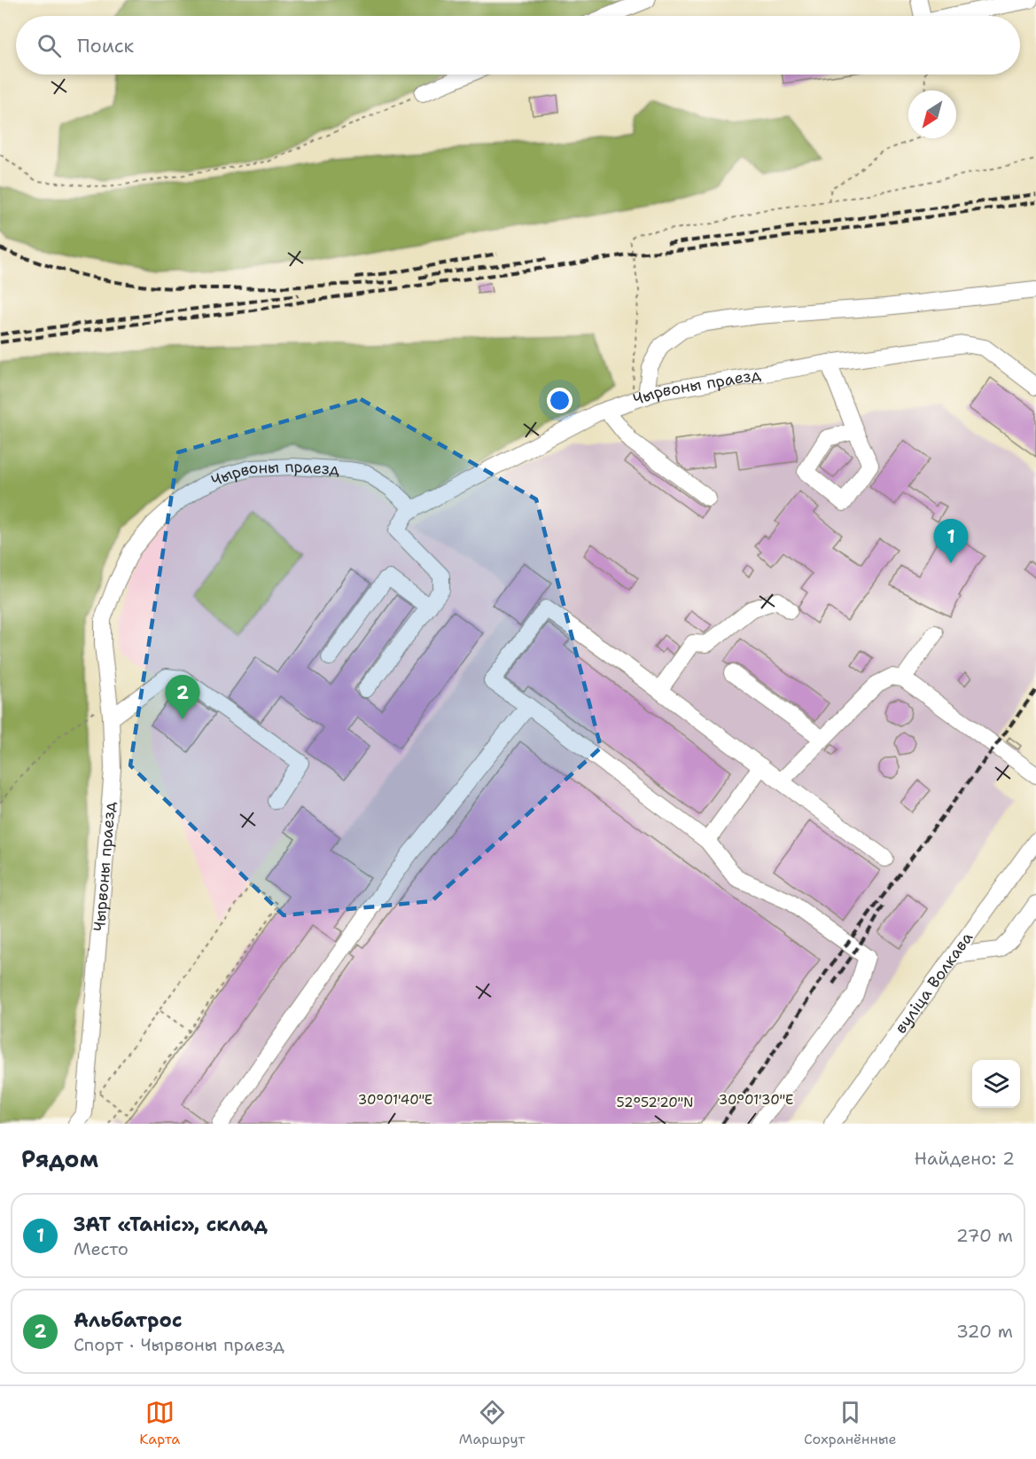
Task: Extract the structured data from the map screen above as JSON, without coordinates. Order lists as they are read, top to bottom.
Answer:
{
  "streets": {
    "street": ["Чырвоны праезд", "вуліца Волкава"]
  },
  "north": "bottom left",
  "page": {
    "search": "Поиск",
    "pins": ["1", "2"],
    "heading": ["Рядом", "Найдено: 2"],
    "list": [
      {
        "mark": "1",
        "name": "ЗАТ «Таніс», склад",
        "note": "Место",
        "value": "270 m"
      },
      {
        "mark": "2",
        "name": "Альбатрос",
        "note": "Спорт · Чырвоны праезд",
        "value": "320 m"
      }
    ],
    "nav": ["Карта", "Маршрут", "Сохранённые"]
  },
  "coordinates": ["30°01'40\"E", "30°01'30\"E", "52°52'20\"N"]
}
